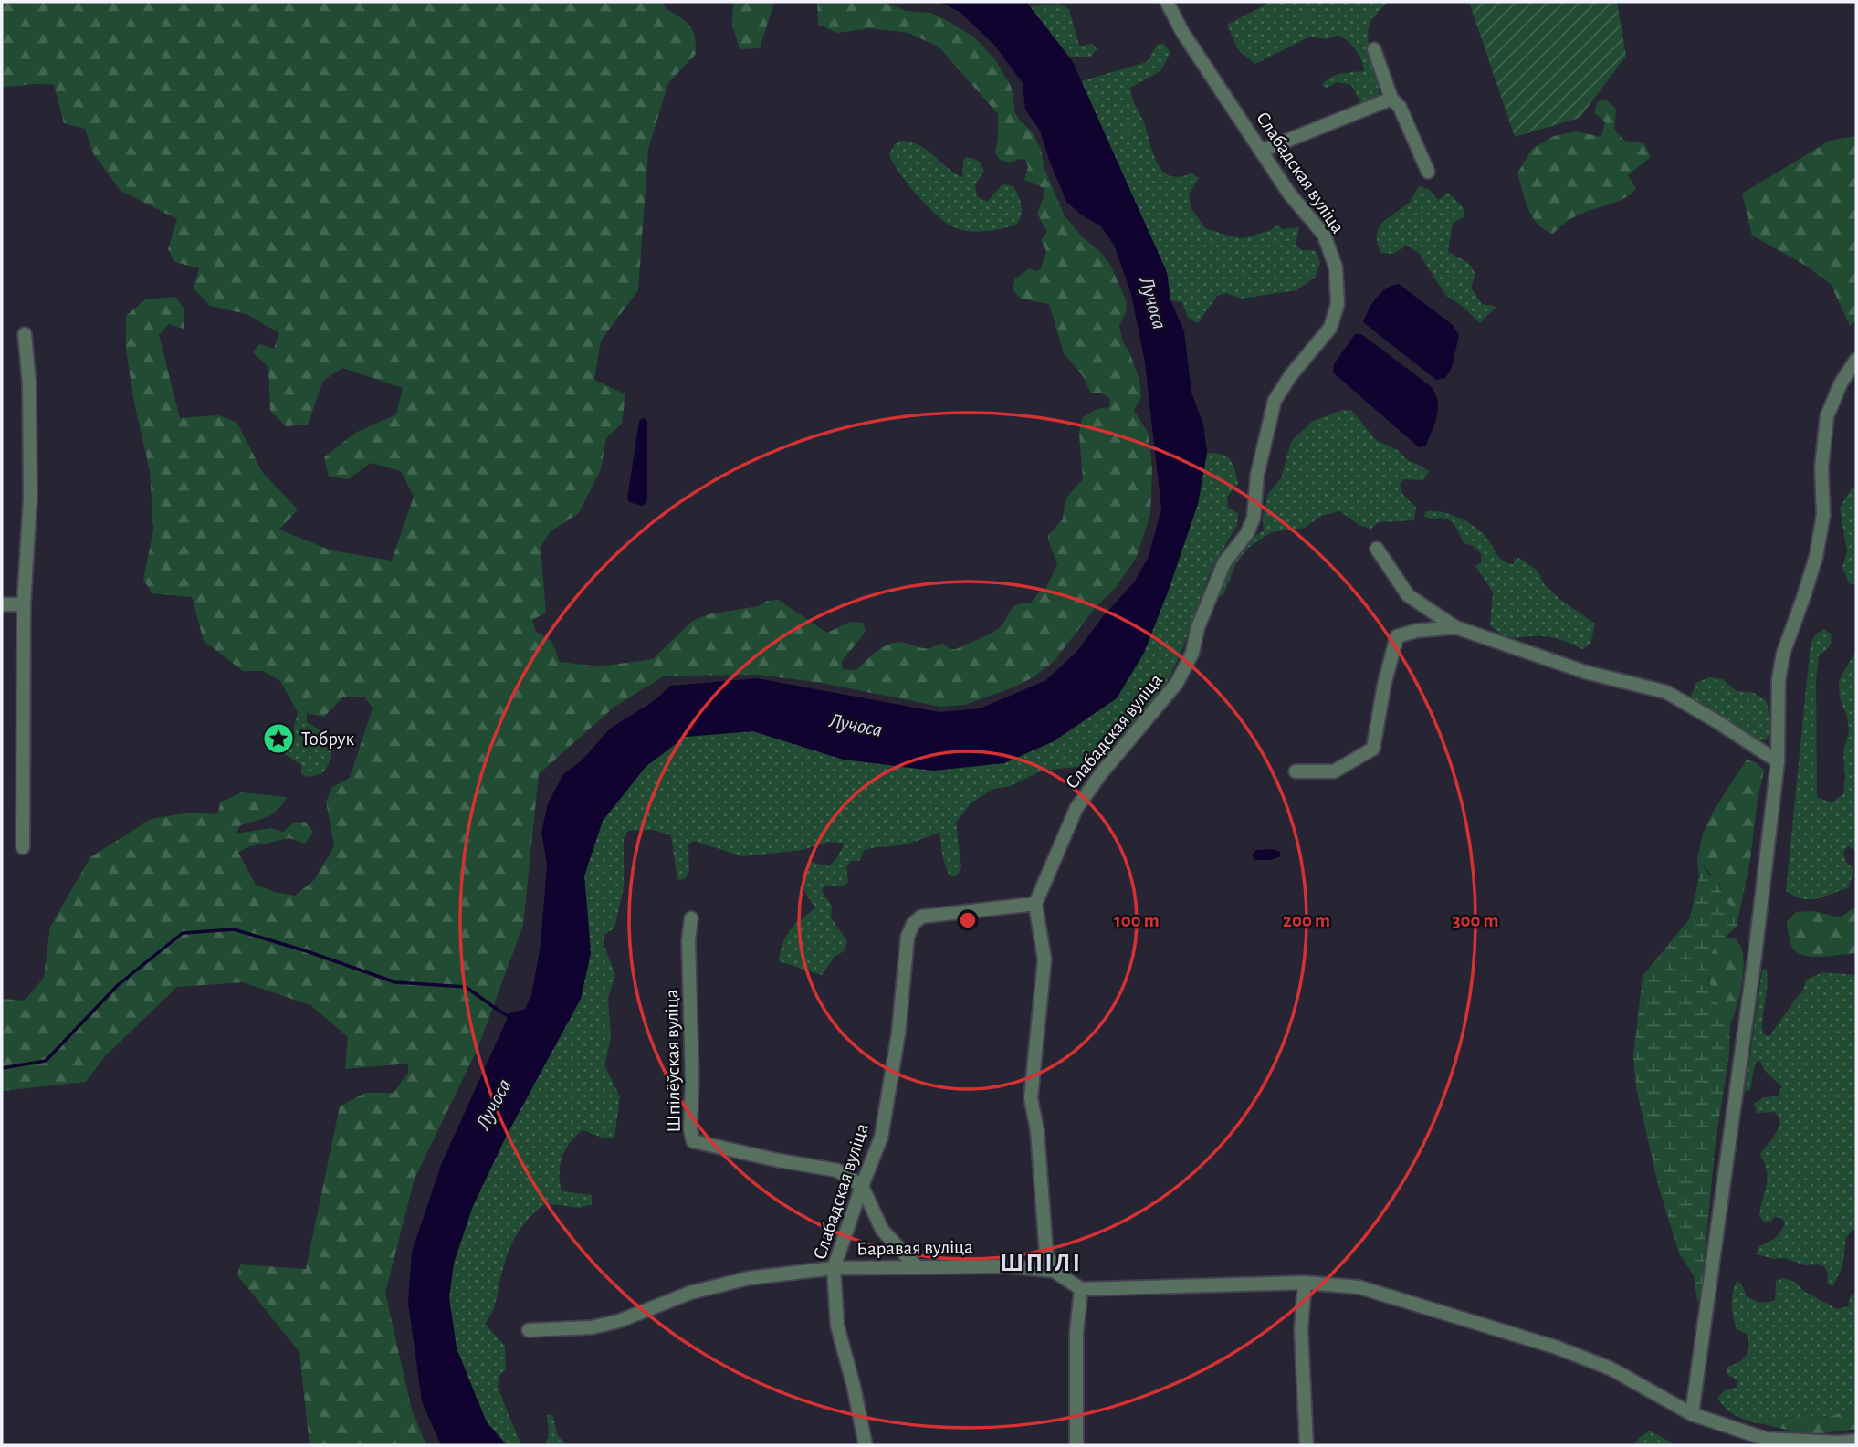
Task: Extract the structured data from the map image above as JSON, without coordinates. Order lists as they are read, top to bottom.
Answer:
{
  "streets": {
    "street": ["Слабадская вуліца", "Шпілёўская вуліца", "Баравая вуліца"]
  },
  "crossings": [
    ["Слабадская вуліца", "Шпілёўская вуліца"],
    ["Слабадская вуліца", "Баравая вуліца"]
  ],
  "districts": ["ШПІЛІ"],
  "water": ["Лучоса"],
  "places": {
    "place": ["Тобрук"]
  },
  "rings": ["100 m", "200 m", "300 m"]
}
